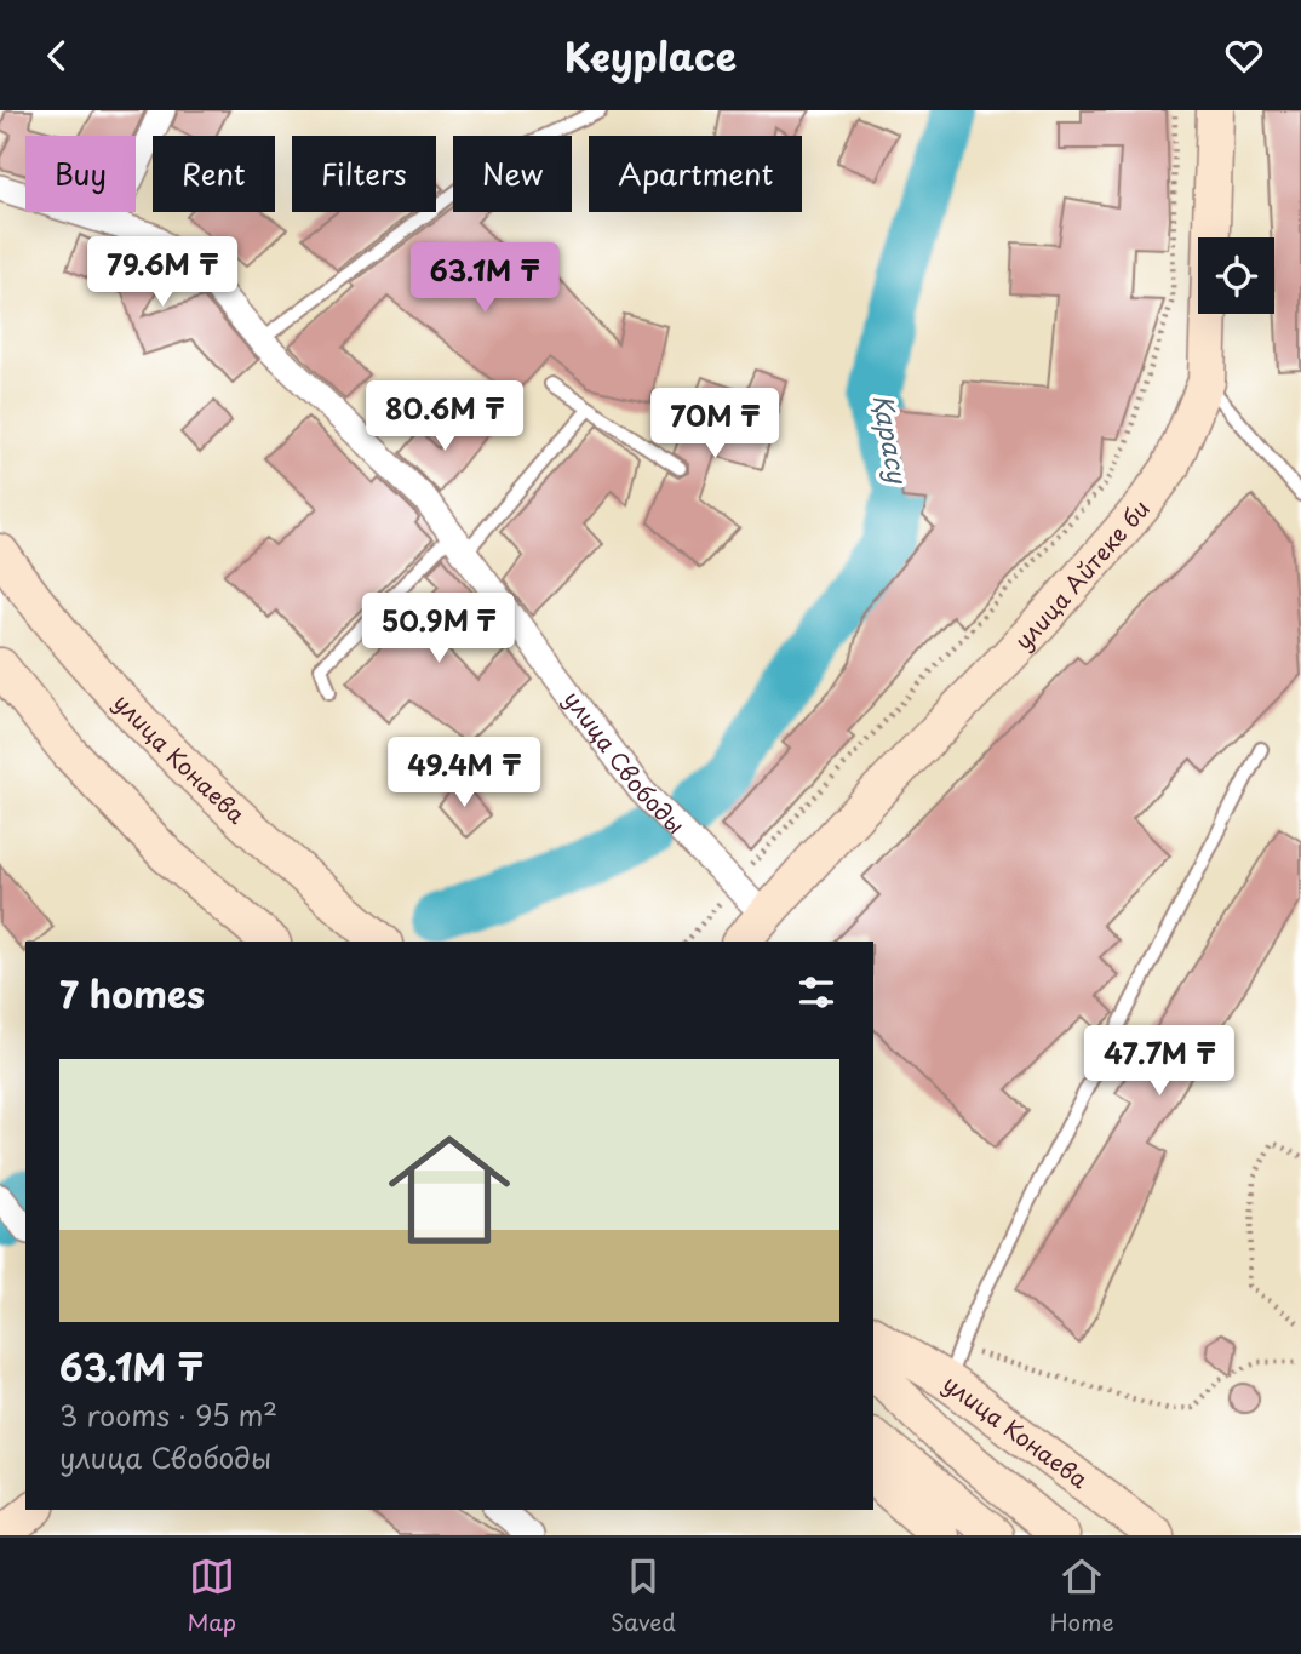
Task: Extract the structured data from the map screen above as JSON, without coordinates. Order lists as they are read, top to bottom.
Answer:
{
  "streets": {
    "main road": ["улица Айтеке би", "улица Конаева"],
    "street": ["улица Свободы"]
  },
  "crossings": [
    ["улица Айтеке би", "улица Свободы"]
  ],
  "water": ["Қарасу"],
  "page": {
    "header": "Keyplace",
    "chip": [
      "Buy",
      "Rent",
      "Filters",
      "New",
      "Apartment"
    ],
    "price": [
      "79.6M ₸",
      "63.1M ₸",
      "80.6M ₸",
      "70M ₸",
      "50.9M ₸",
      "49.4M ₸",
      "47.7M ₸"
    ],
    "heading": "7 homes",
    "list": [
      {
        "name": "63.1M ₸",
        "note": "3 rooms · 95 m² · улица Свободы"
      }
    ],
    "tabs": ["Map", "Saved", "Home"]
  }
}
